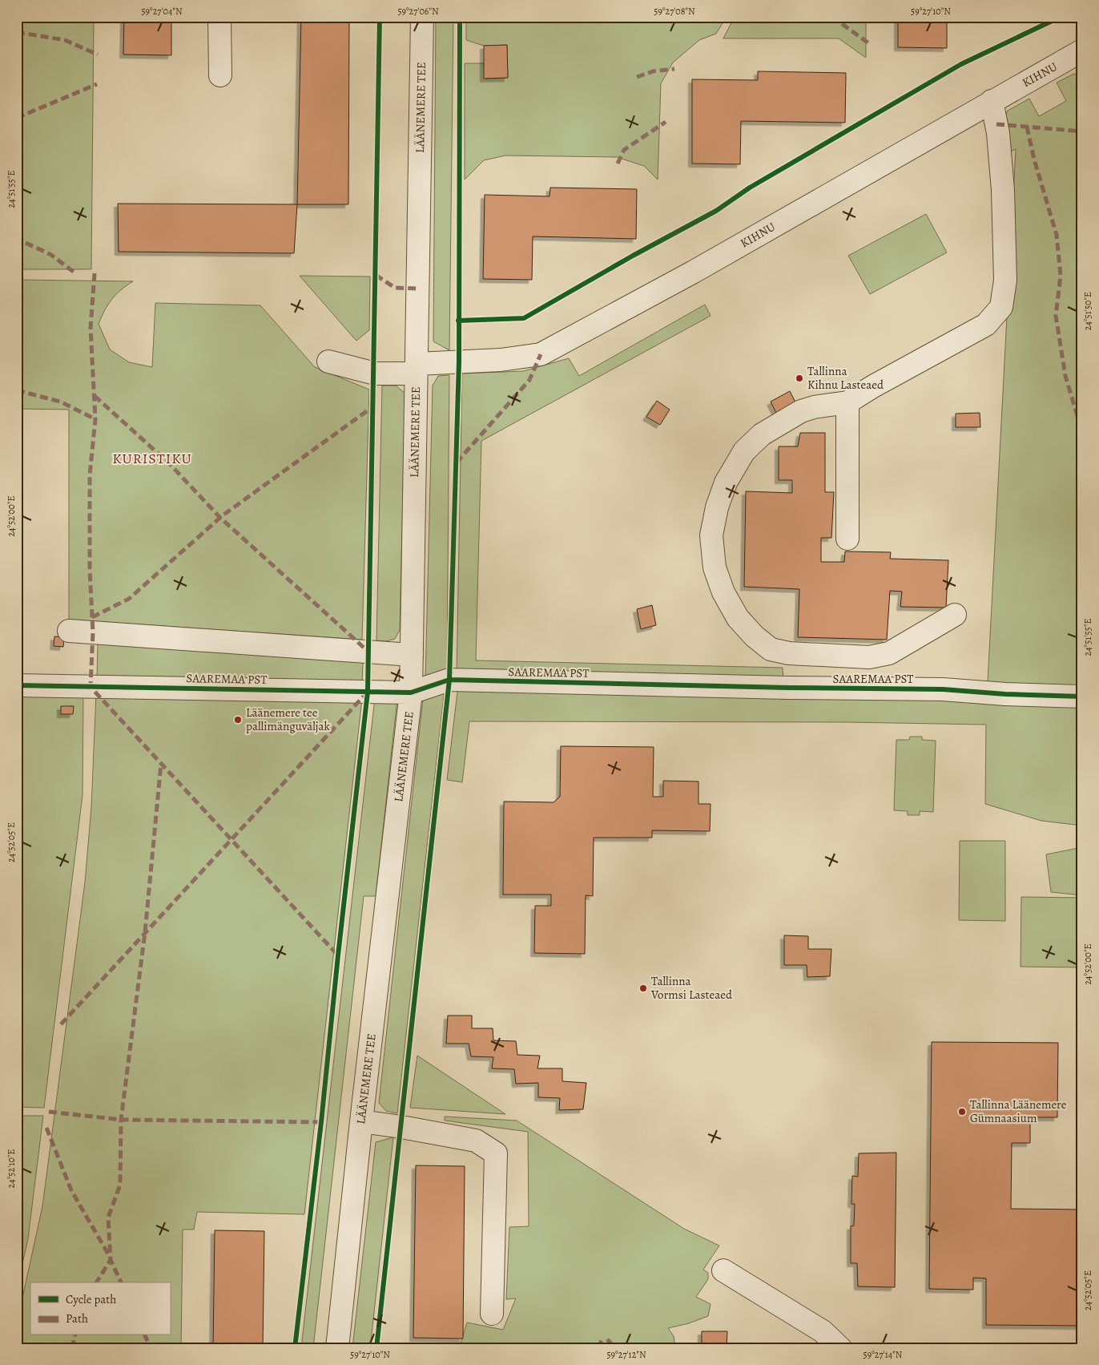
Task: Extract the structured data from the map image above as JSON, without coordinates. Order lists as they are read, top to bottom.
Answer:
{
  "streets": {
    "street": ["KIHNU", "LÄÄNEMERE TEE", "SAAREMAA PST"]
  },
  "crossings": [
    ["KIHNU", "LÄÄNEMERE TEE"],
    ["LÄÄNEMERE TEE", "SAAREMAA PST"]
  ],
  "districts": ["KURISTIKU"],
  "places": [
    "Tallinna Kihnu Lasteaed",
    "Läänemere tee pallimänguväljak",
    "Tallinna Vormsi Lasteaed",
    "Tallinna Läänemere Gümnaasium"
  ],
  "legend": ["Cycle path", "Path"],
  "coordinates": [
    "59°27'04\"N",
    "59°27'06\"N",
    "59°27'08\"N",
    "59°27'10\"N",
    "24°51'55\"E",
    "24°51'50\"E",
    "24°52'00\"E",
    "24°52'05\"E",
    "24°52'10\"E",
    "59°27'12\"N",
    "59°27'14\"N"
  ]
}
